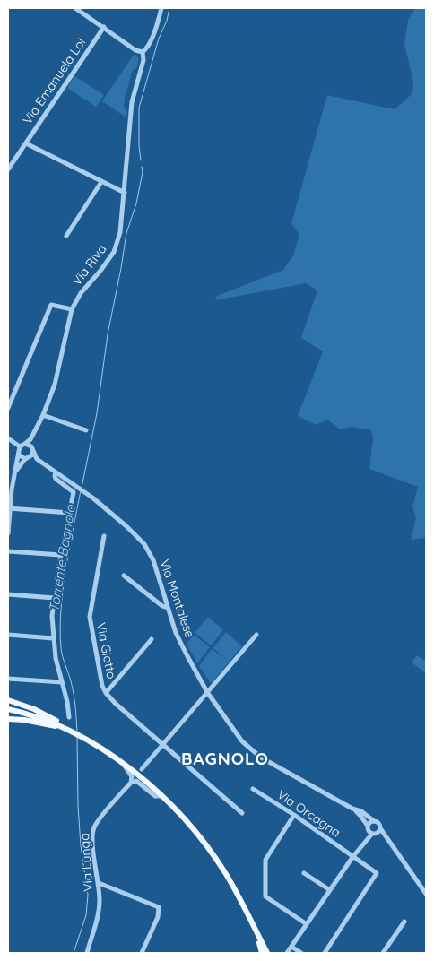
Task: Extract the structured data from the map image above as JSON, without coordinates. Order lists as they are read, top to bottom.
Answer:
{
  "streets": {
    "street": [
      "Via Emanuela Loi",
      "Via Riva",
      "Via Montalese",
      "Via Giotto",
      "Via Orcagna",
      "Via Lunga"
    ]
  },
  "crossings": [
    ["Via Riva", "Via Montalese"]
  ],
  "districts": ["BAGNOLO"],
  "water": ["Torrente Bagnolo"]
}
